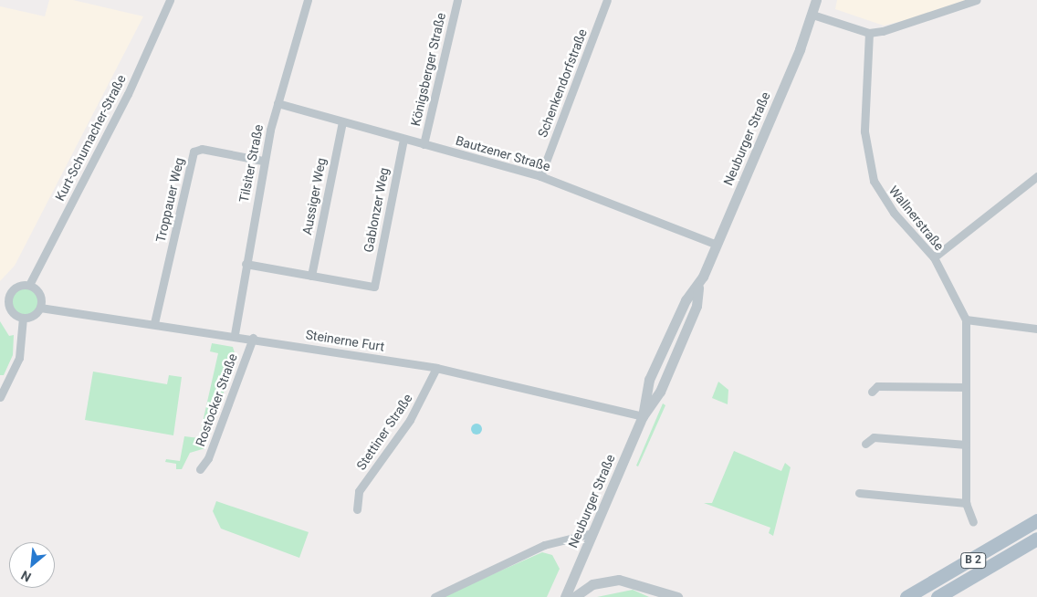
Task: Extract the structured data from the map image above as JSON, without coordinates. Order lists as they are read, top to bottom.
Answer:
{
  "streets": {
    "main road": ["B 2"],
    "street": [
      "Königsberger Straße",
      "Schenkendorfstraße",
      "Kurt-Schumacher-Straße",
      "Neuburger Straße",
      "Bautzener Straße",
      "Tilsiter Straße",
      "Aussiger Weg",
      "Troppauer Weg",
      "Gablonzer Weg",
      "Wallnerstraße",
      "Steinerne Furt",
      "Rostocker Straße",
      "Stettiner Straße"
    ]
  },
  "crossings": [
    ["Königsberger Straße", "Bautzener Straße"],
    ["Schenkendorfstraße", "Bautzener Straße"],
    ["Kurt-Schumacher-Straße", "Steinerne Furt"],
    ["Neuburger Straße", "Bautzener Straße"],
    ["Neuburger Straße", "Steinerne Furt"],
    ["Bautzener Straße", "Tilsiter Straße"],
    ["Bautzener Straße", "Aussiger Weg"],
    ["Bautzener Straße", "Gablonzer Weg"],
    ["Tilsiter Straße", "Troppauer Weg"],
    ["Tilsiter Straße", "Steinerne Furt"],
    ["Aussiger Weg", "Gablonzer Weg"],
    ["Troppauer Weg", "Steinerne Furt"],
    ["Steinerne Furt", "Rostocker Straße"],
    ["Steinerne Furt", "Stettiner Straße"]
  ],
  "north": "bottom left"
}
